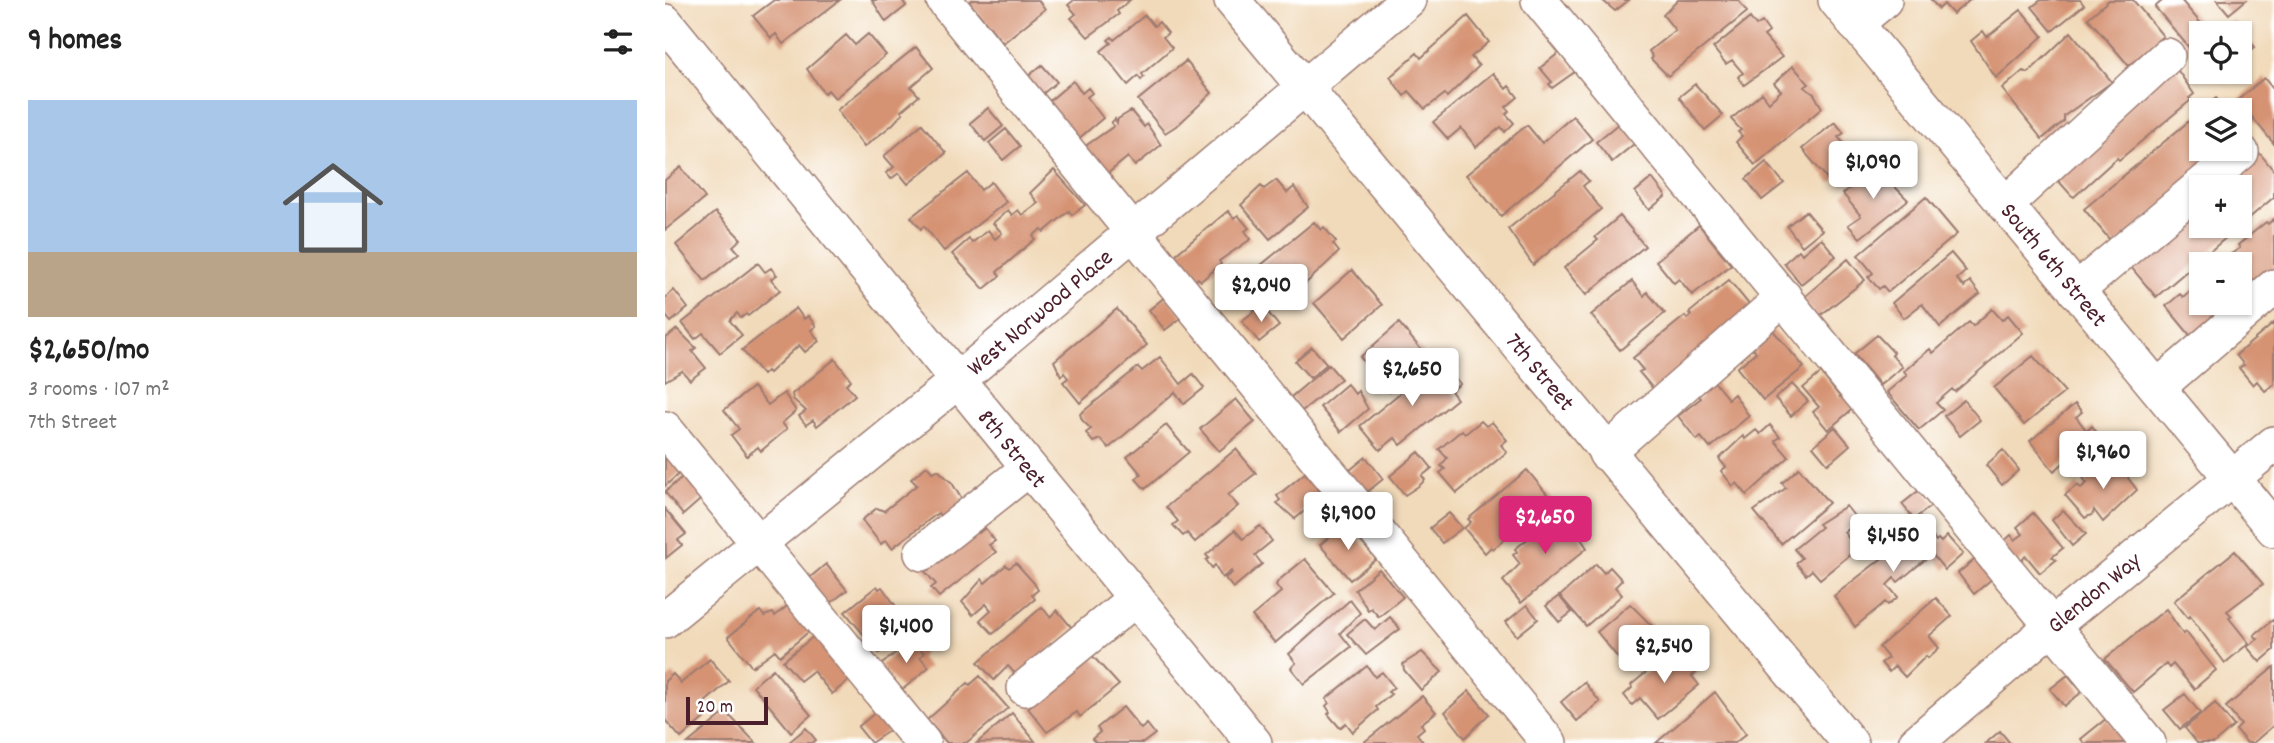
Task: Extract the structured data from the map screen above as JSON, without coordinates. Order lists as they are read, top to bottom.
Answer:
{
  "streets": {
    "street": [
      "South 6th Street",
      "West Norwood Place",
      "7th Street",
      "8th Street",
      "Glendon Way"
    ]
  },
  "crossings": [
    ["South 6th Street", "Glendon Way"],
    ["West Norwood Place", "7th Street"],
    ["West Norwood Place", "8th Street"]
  ],
  "scale_bar": "20 m",
  "page": {
    "heading": "9 homes",
    "map_buttons": ["+", "−"],
    "list": [
      {
        "name": "$2,650/mo",
        "note": "3 rooms · 107 m² · 7th Street"
      }
    ],
    "price": [
      "$1,090",
      "$2,040",
      "$2,650",
      "$1,960",
      "$1,900",
      "$2,650",
      "$1,450",
      "$1,400",
      "$2,540"
    ],
    "scale": "20 m"
  }
}
